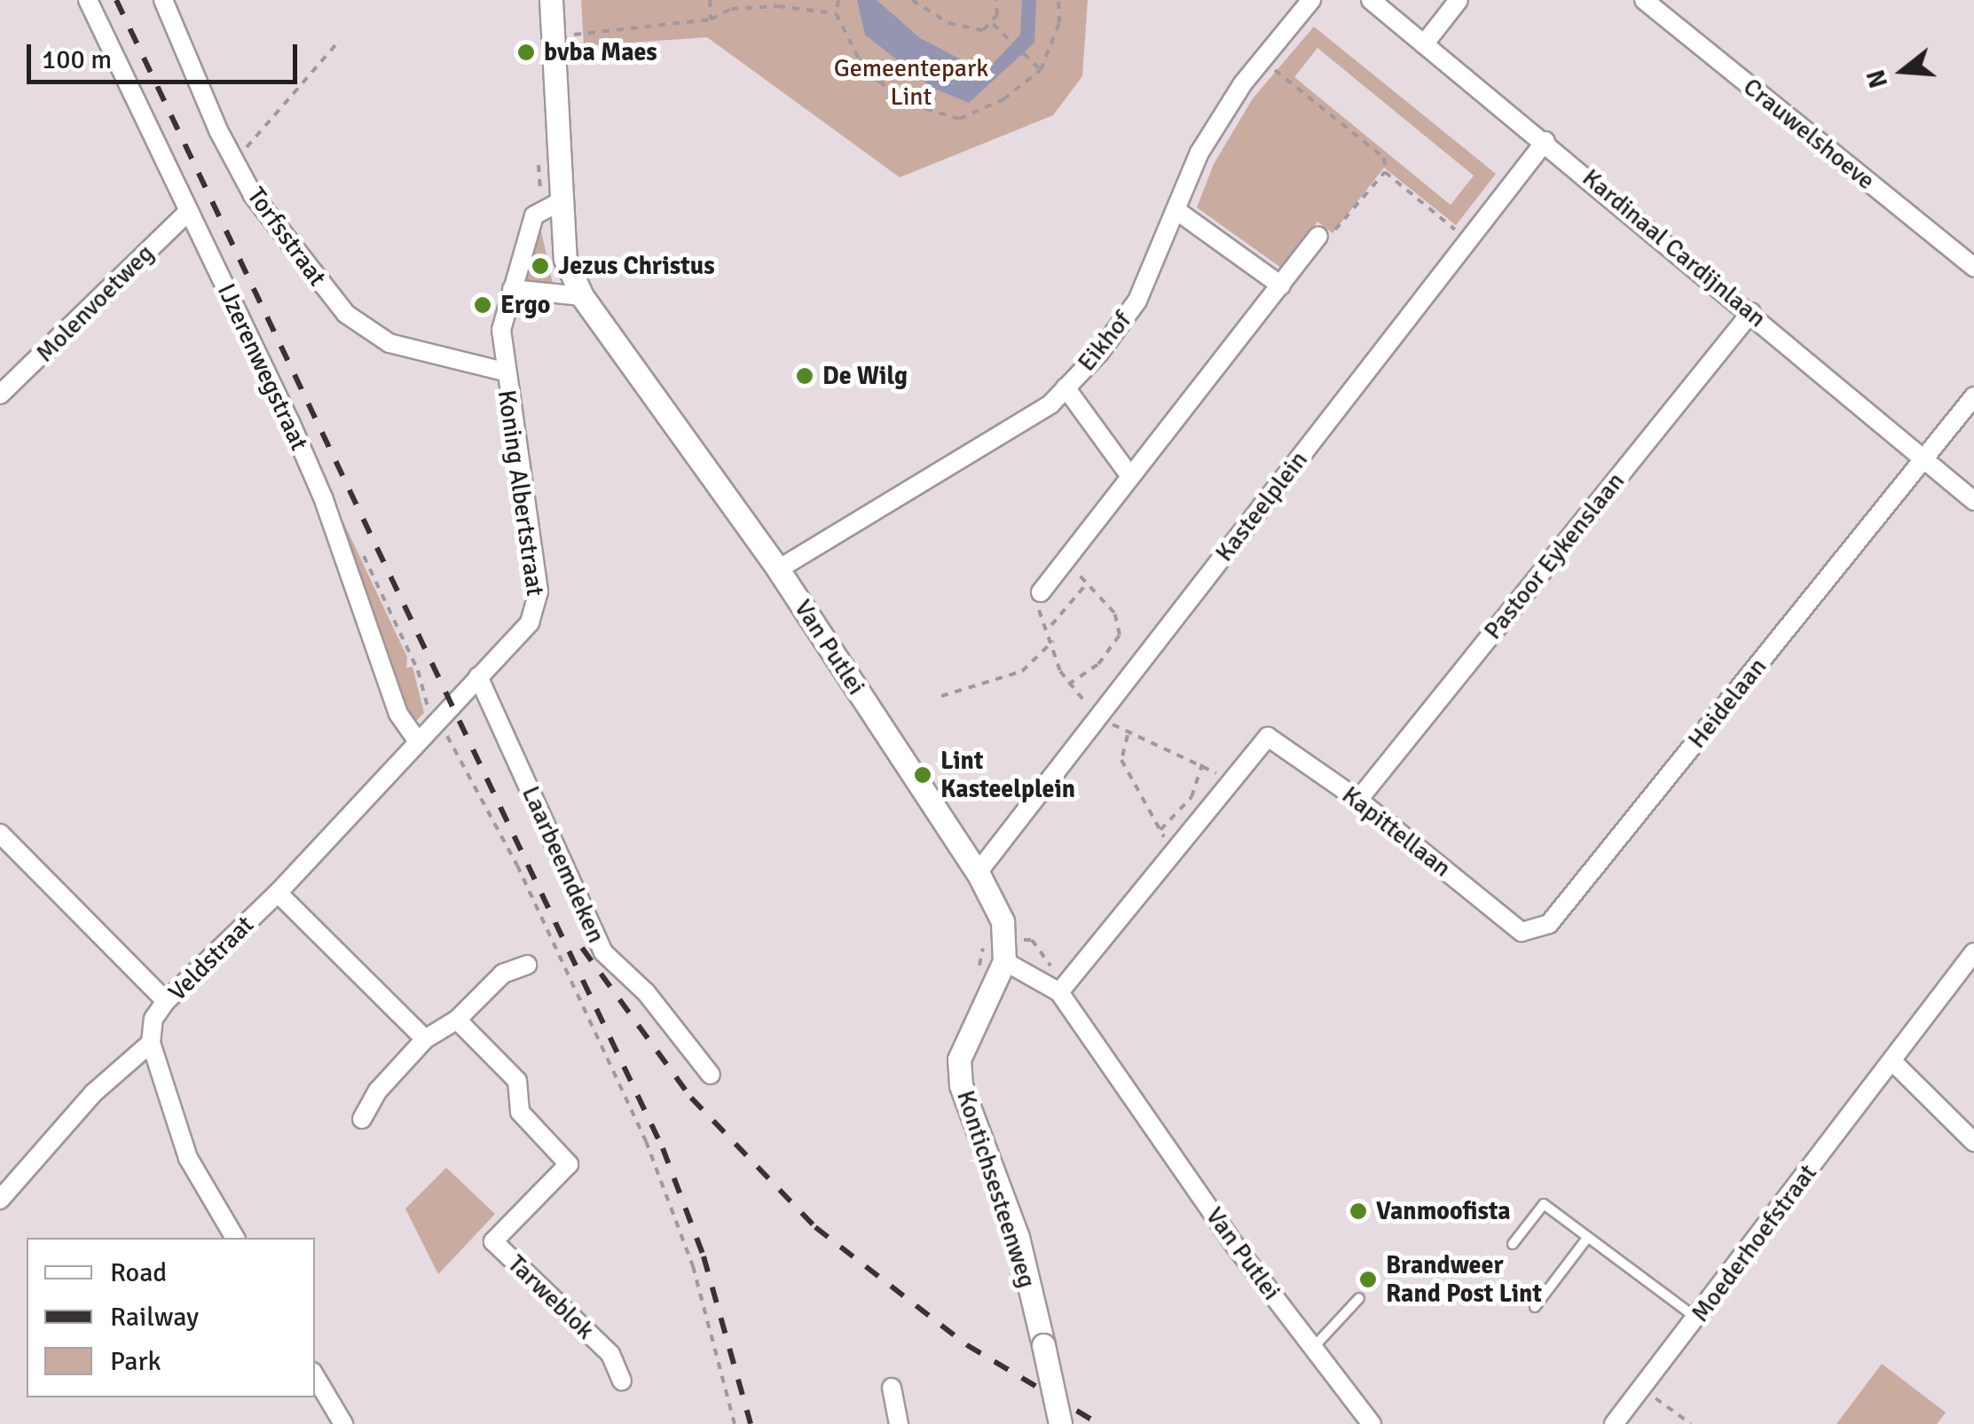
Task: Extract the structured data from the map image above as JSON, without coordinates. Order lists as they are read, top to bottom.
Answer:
{
  "streets": {
    "street": [
      "Crauwelshoeve",
      "Torfsstraat",
      "Kardinaal Cardijnlaan",
      "Molenvoetweg",
      "Eikhof",
      "IJzerenwegstraat",
      "Koning Albertstraat",
      "Kasteelplein",
      "Pastoor Eykenslaan",
      "Van Putlei",
      "Heidelaan",
      "Kapittellaan",
      "Laarbeemdeken",
      "Veldstraat",
      "Kontichsesteenweg",
      "Moederhoefstraat",
      "Tarweblok"
    ]
  },
  "crossings": [
    ["Torfsstraat", "Koning Albertstraat"],
    ["Kardinaal Cardijnlaan", "Kasteelplein"],
    ["Kardinaal Cardijnlaan", "Pastoor Eykenslaan"],
    ["Kardinaal Cardijnlaan", "Heidelaan"],
    ["Molenvoetweg", "IJzerenwegstraat"],
    ["Eikhof", "Van Putlei"],
    ["IJzerenwegstraat", "Veldstraat"],
    ["Koning Albertstraat", "Laarbeemdeken"],
    ["Koning Albertstraat", "Veldstraat"],
    ["Kasteelplein", "Van Putlei"],
    ["Pastoor Eykenslaan", "Kapittellaan"],
    ["Van Putlei", "Kontichsesteenweg"],
    ["Heidelaan", "Kapittellaan"]
  ],
  "parks": ["Gemeentepark Lint"],
  "places": [
    "bvba Maes",
    "Jezus Christus",
    "Ergo",
    "De Wilg",
    "Lint Kasteelplein",
    "Vanmoofista",
    "Brandweer Rand Post Lint"
  ],
  "legend": ["Road", "Railway", "Park"],
  "scale_bar": "100 m",
  "north": "left"
}
